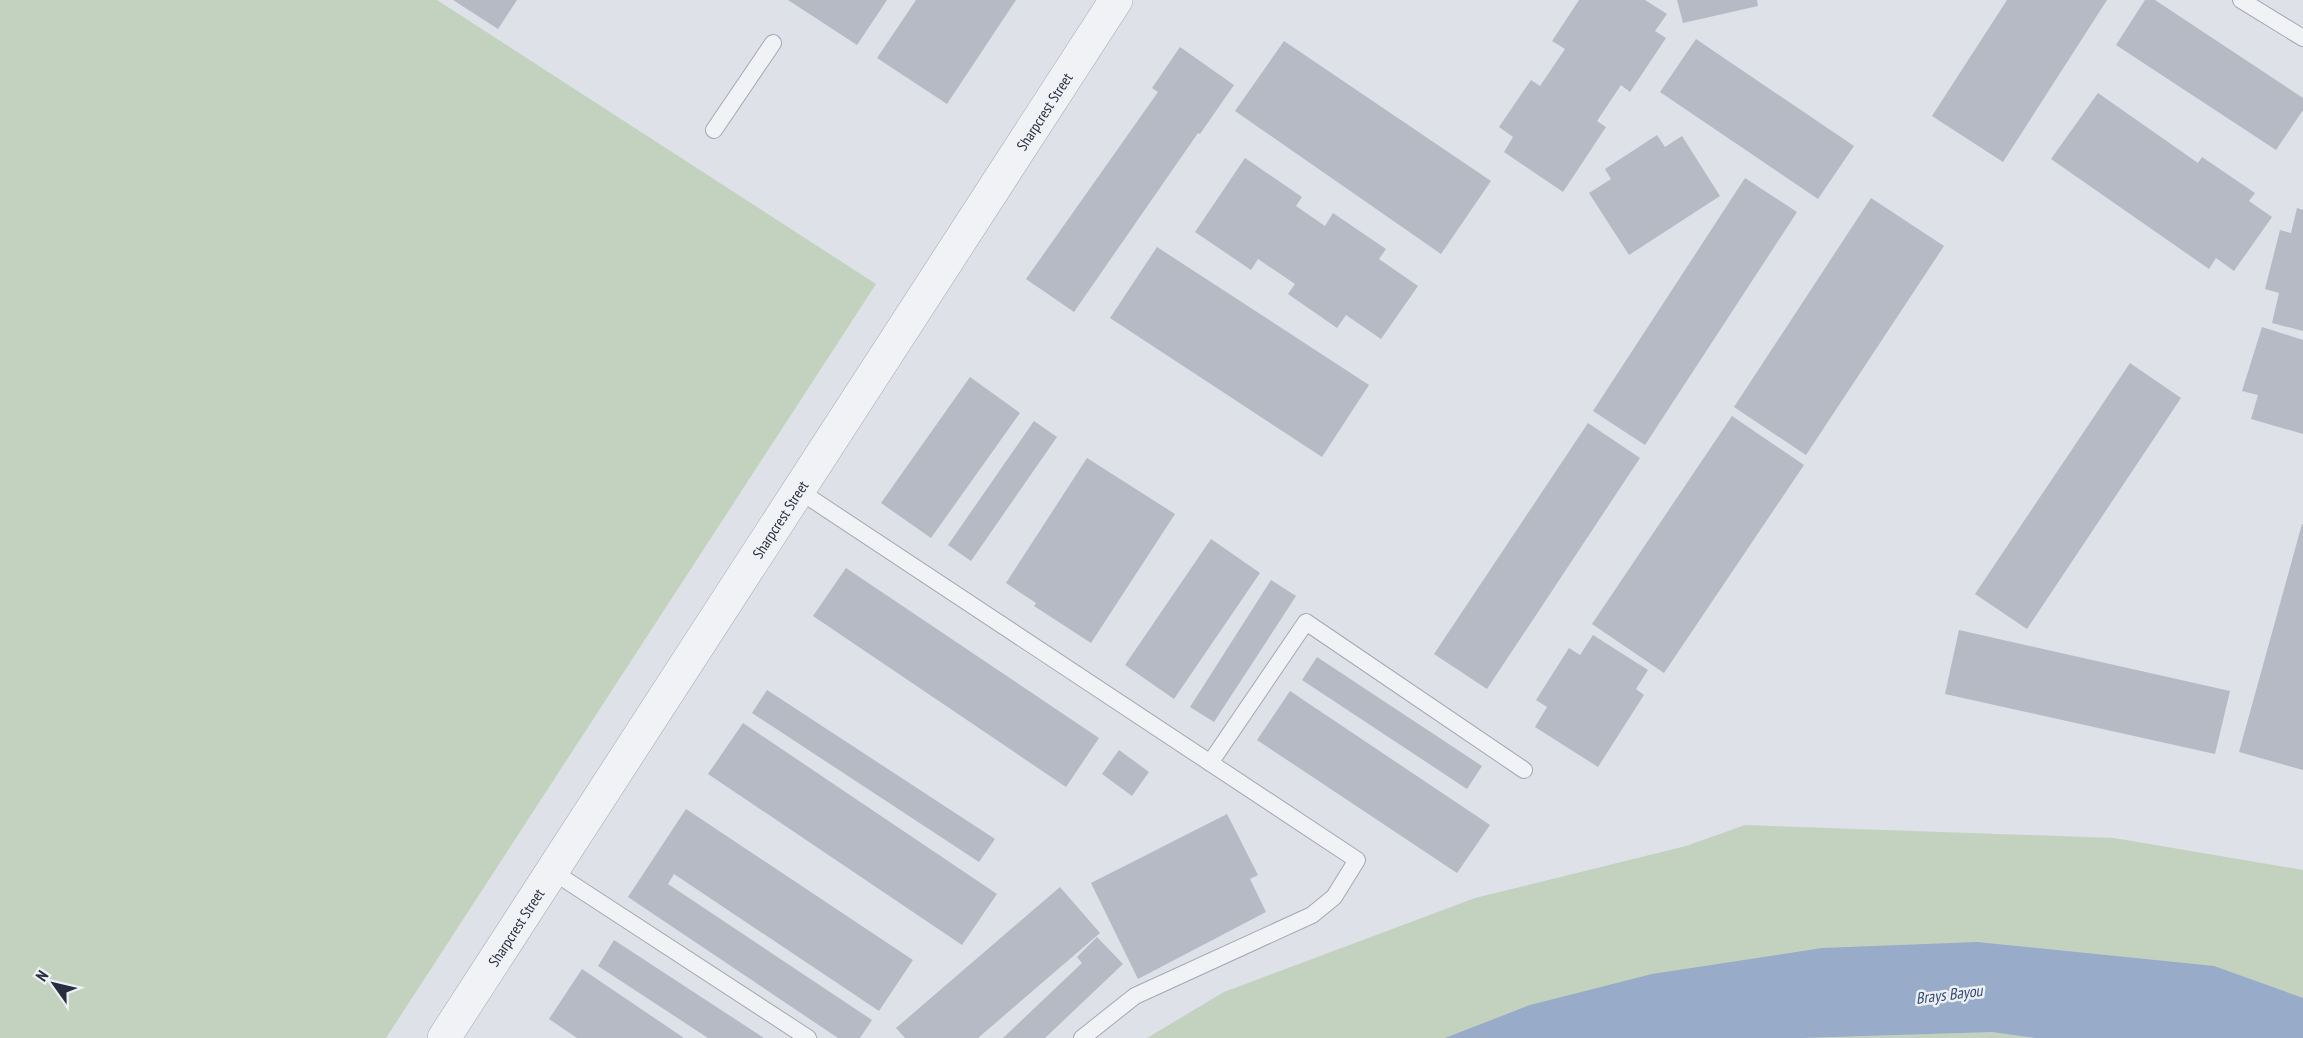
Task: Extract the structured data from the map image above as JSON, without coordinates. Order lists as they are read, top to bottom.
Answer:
{
  "streets": {
    "street": ["Sharpcrest Street"]
  },
  "water": ["Brays Bayou"],
  "north": "top left"
}
